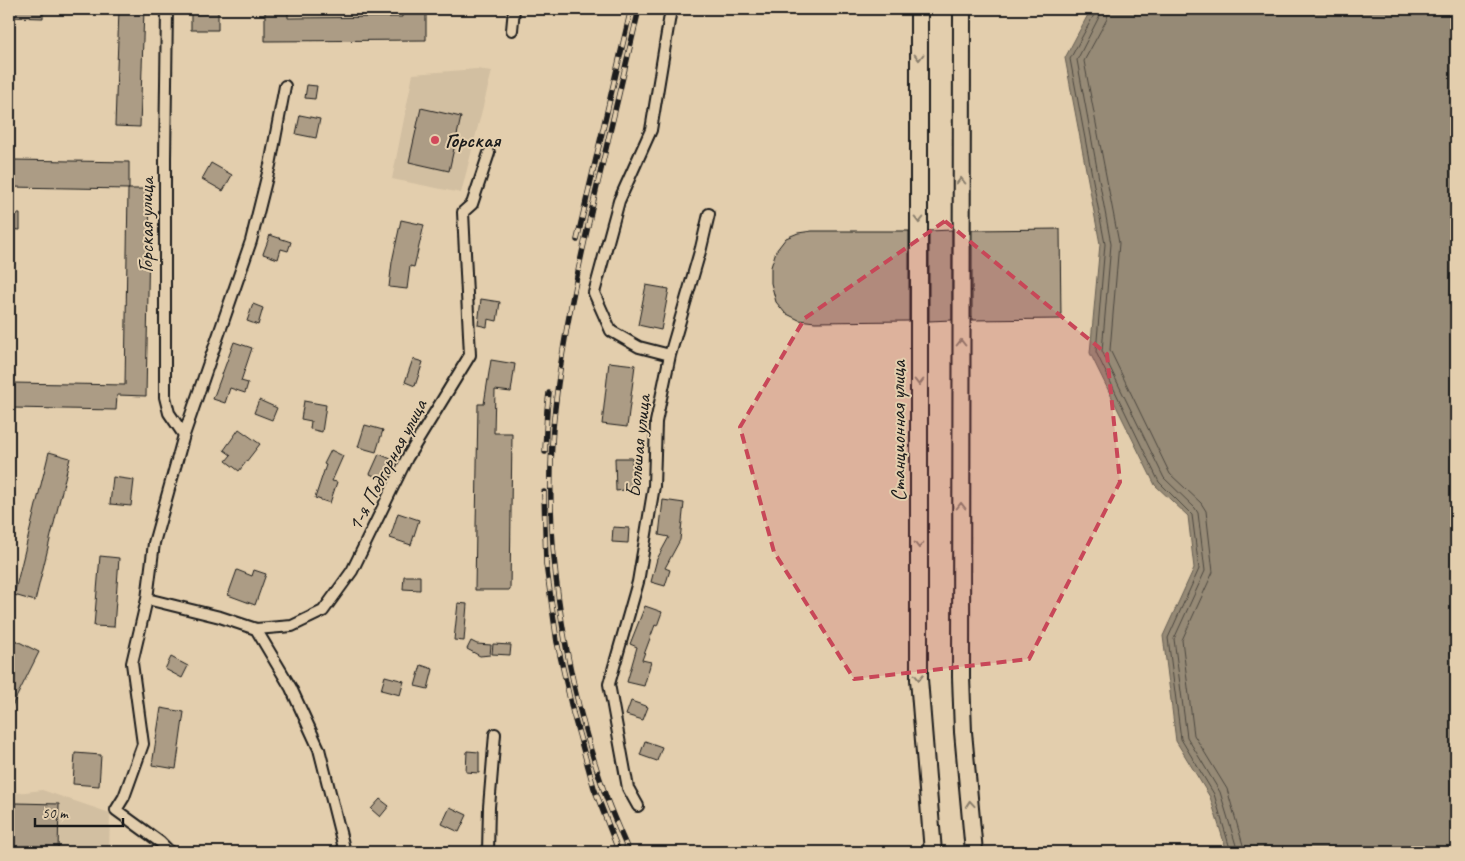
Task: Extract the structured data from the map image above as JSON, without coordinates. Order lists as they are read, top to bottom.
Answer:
{
  "streets": {
    "main road": ["Станционная улица"],
    "street": ["Горская улица", "Большая улица", "1-я Подгорная улица"]
  },
  "places": ["Горская"],
  "scale_bar": "50 m"
}
